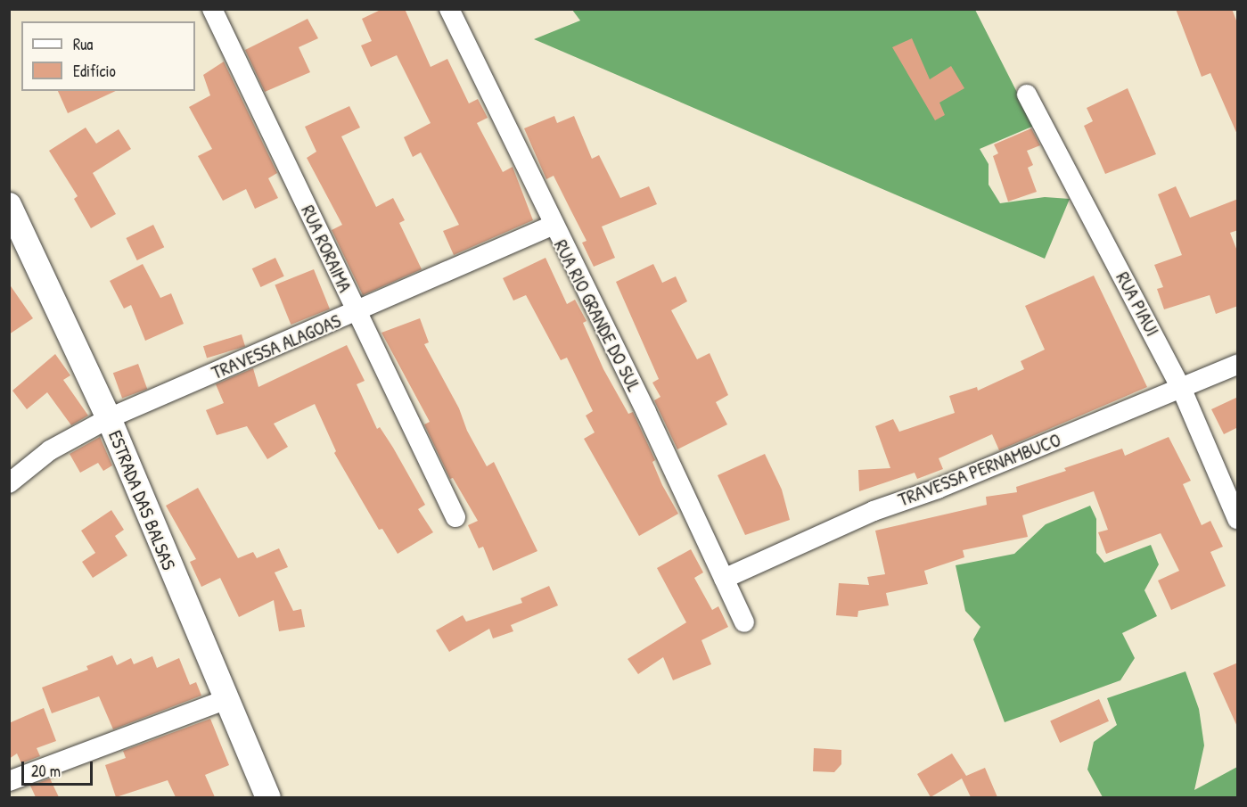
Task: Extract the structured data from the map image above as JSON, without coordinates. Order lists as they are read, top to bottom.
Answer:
{
  "streets": {
    "street": [
      "RUA RORAIMA",
      "RUA PIAUI",
      "RUA RIO GRANDE DO SUL",
      "TRAVESSA ALAGOAS",
      "TRAVESSA PERNAMBUCO",
      "ESTRADA DAS BALSAS"
    ]
  },
  "crossings": [
    ["RUA RORAIMA", "TRAVESSA ALAGOAS"],
    ["RUA PIAUI", "TRAVESSA PERNAMBUCO"],
    ["RUA RIO GRANDE DO SUL", "TRAVESSA ALAGOAS"],
    ["RUA RIO GRANDE DO SUL", "TRAVESSA PERNAMBUCO"],
    ["TRAVESSA ALAGOAS", "ESTRADA DAS BALSAS"]
  ],
  "legend": ["Rua", "Edifício"],
  "scale_bar": "20 m"
}
